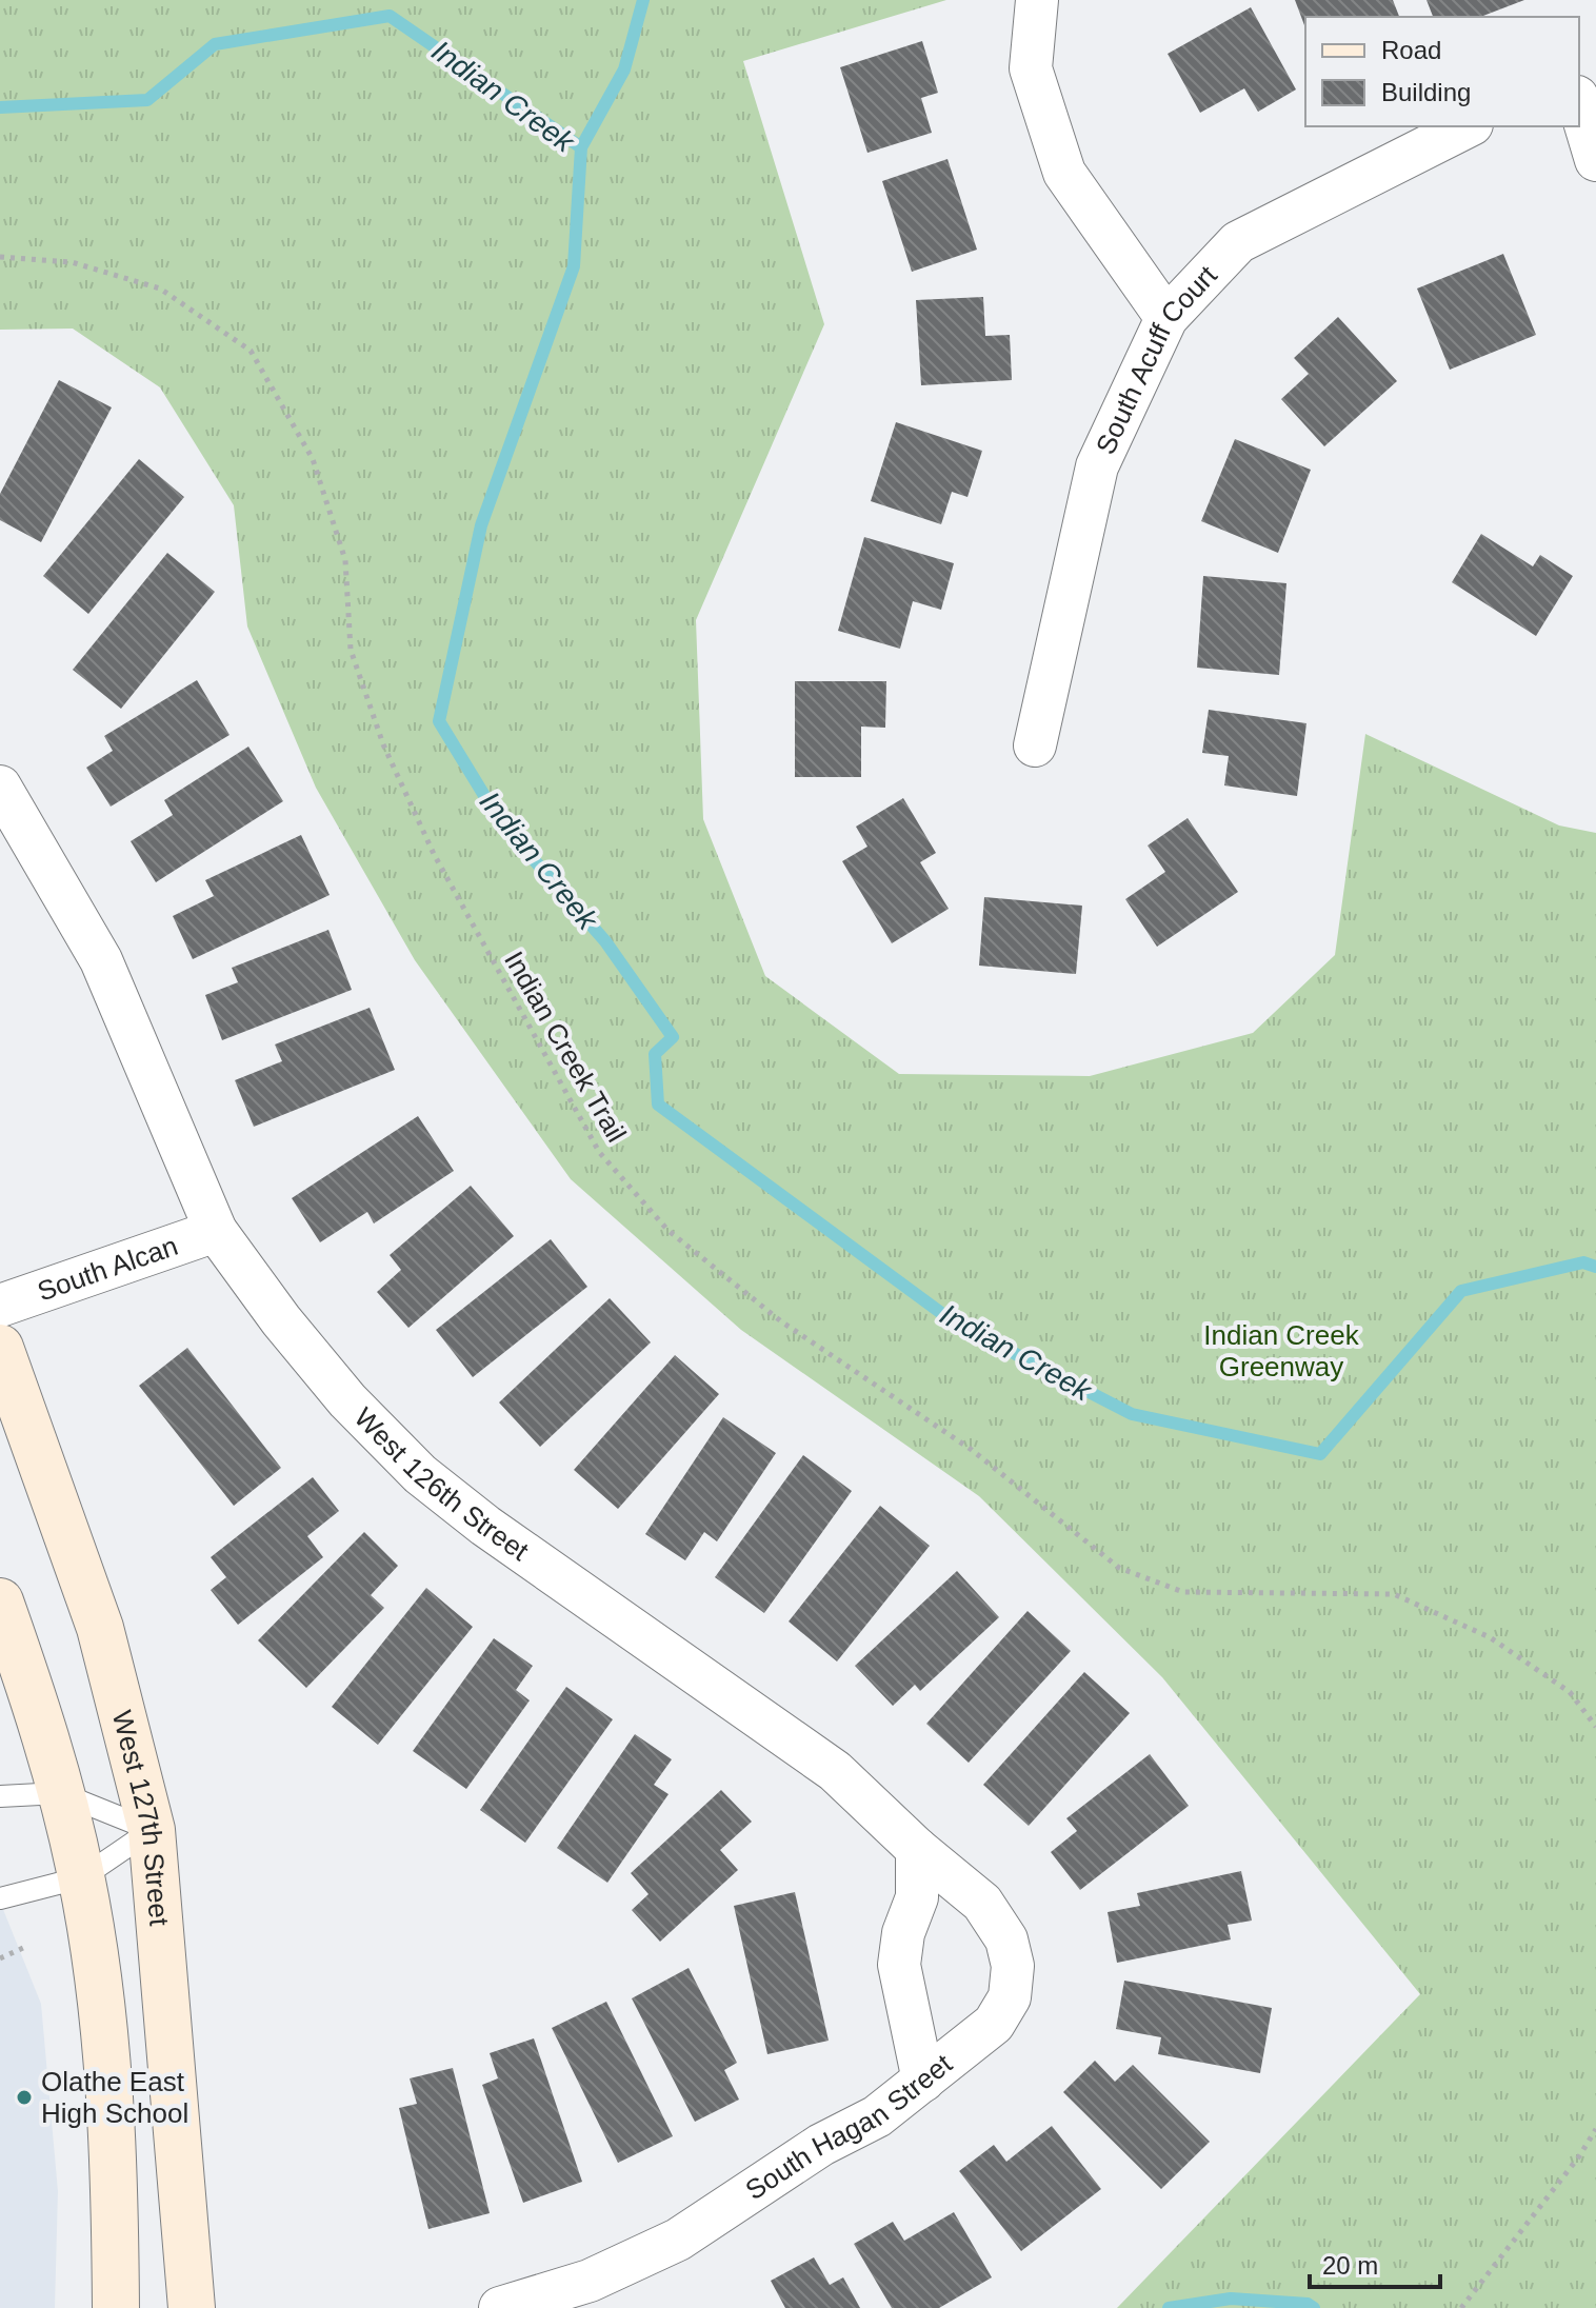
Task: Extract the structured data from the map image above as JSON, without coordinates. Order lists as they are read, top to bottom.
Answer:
{
  "streets": {
    "main road": ["West 127th Street"],
    "street": [
      "South Acuff Court",
      "South Alcan",
      "West 126th Street",
      "South Hagan Street"
    ],
    "path": ["Indian Creek Trail"]
  },
  "crossings": [
    ["South Alcan", "West 126th Street"],
    ["West 126th Street", "South Hagan Street"]
  ],
  "water": ["Indian Creek"],
  "parks": ["Indian Creek Greenway"],
  "places": ["Olathe East High School"],
  "legend": ["Road", "Building"],
  "scale_bar": "20 m"
}
